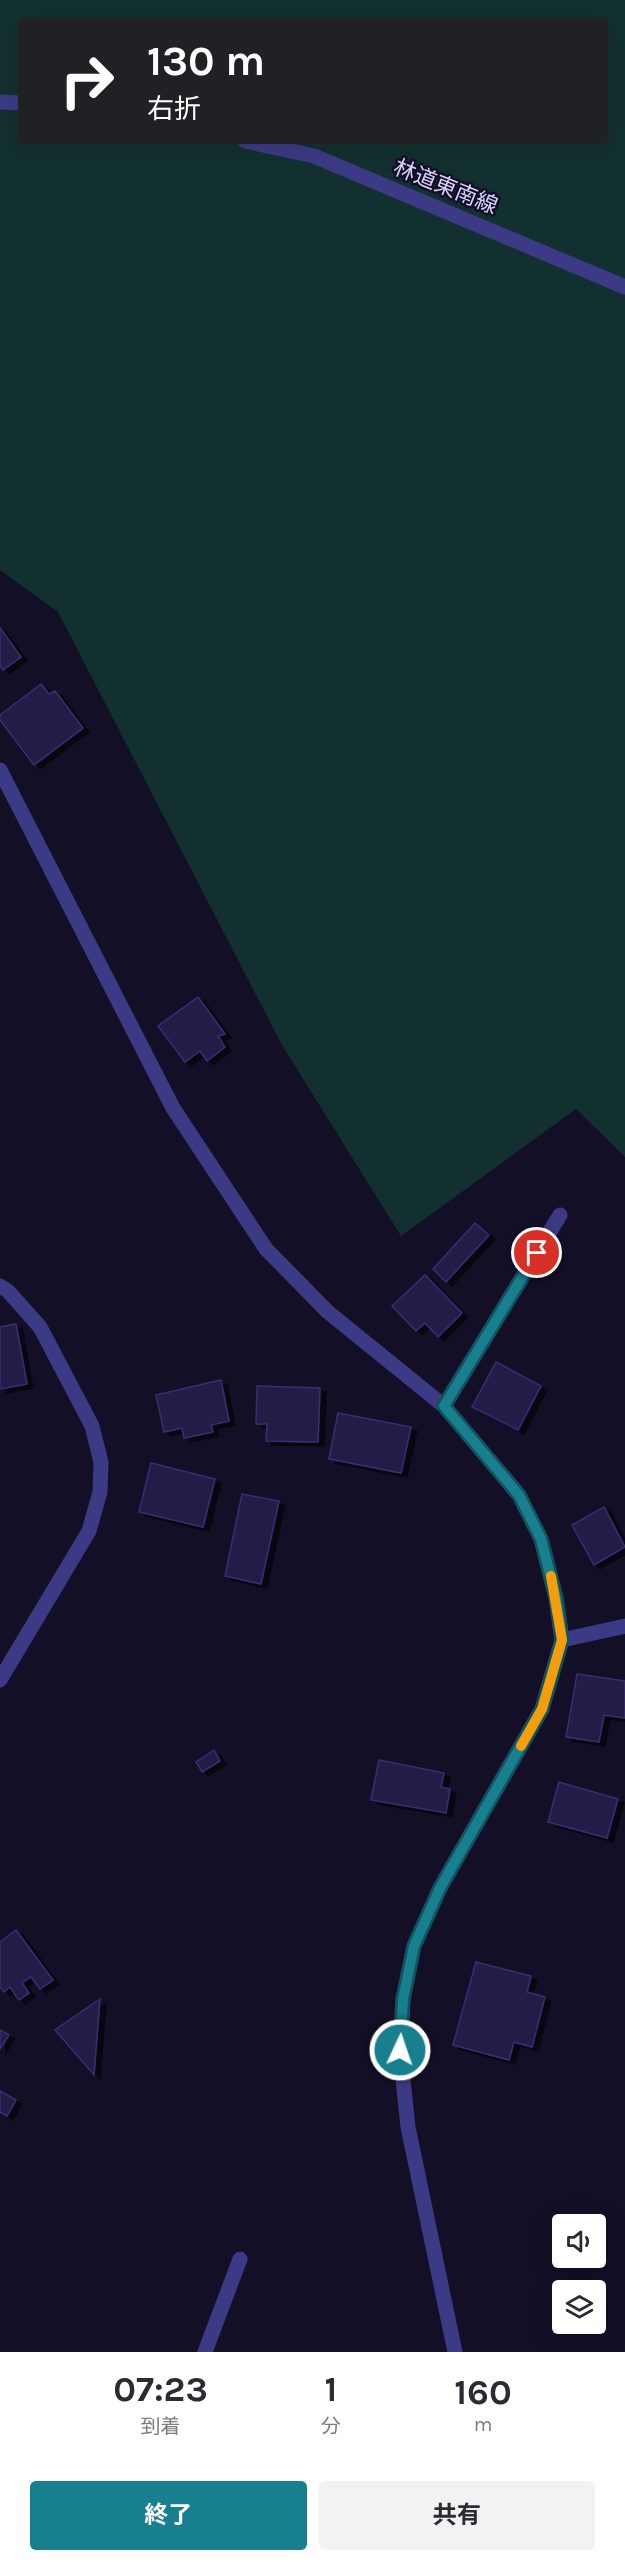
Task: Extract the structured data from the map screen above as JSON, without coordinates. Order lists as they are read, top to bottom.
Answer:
{
  "streets": {
    "street": ["林道東南線"]
  },
  "page": {
    "turn": ["130 m", "右折"],
    "eta": [
      "07:23",
      "到着",
      "1",
      "分",
      "160",
      "m"
    ],
    "buttons": ["終了", "共有"]
  }
}
